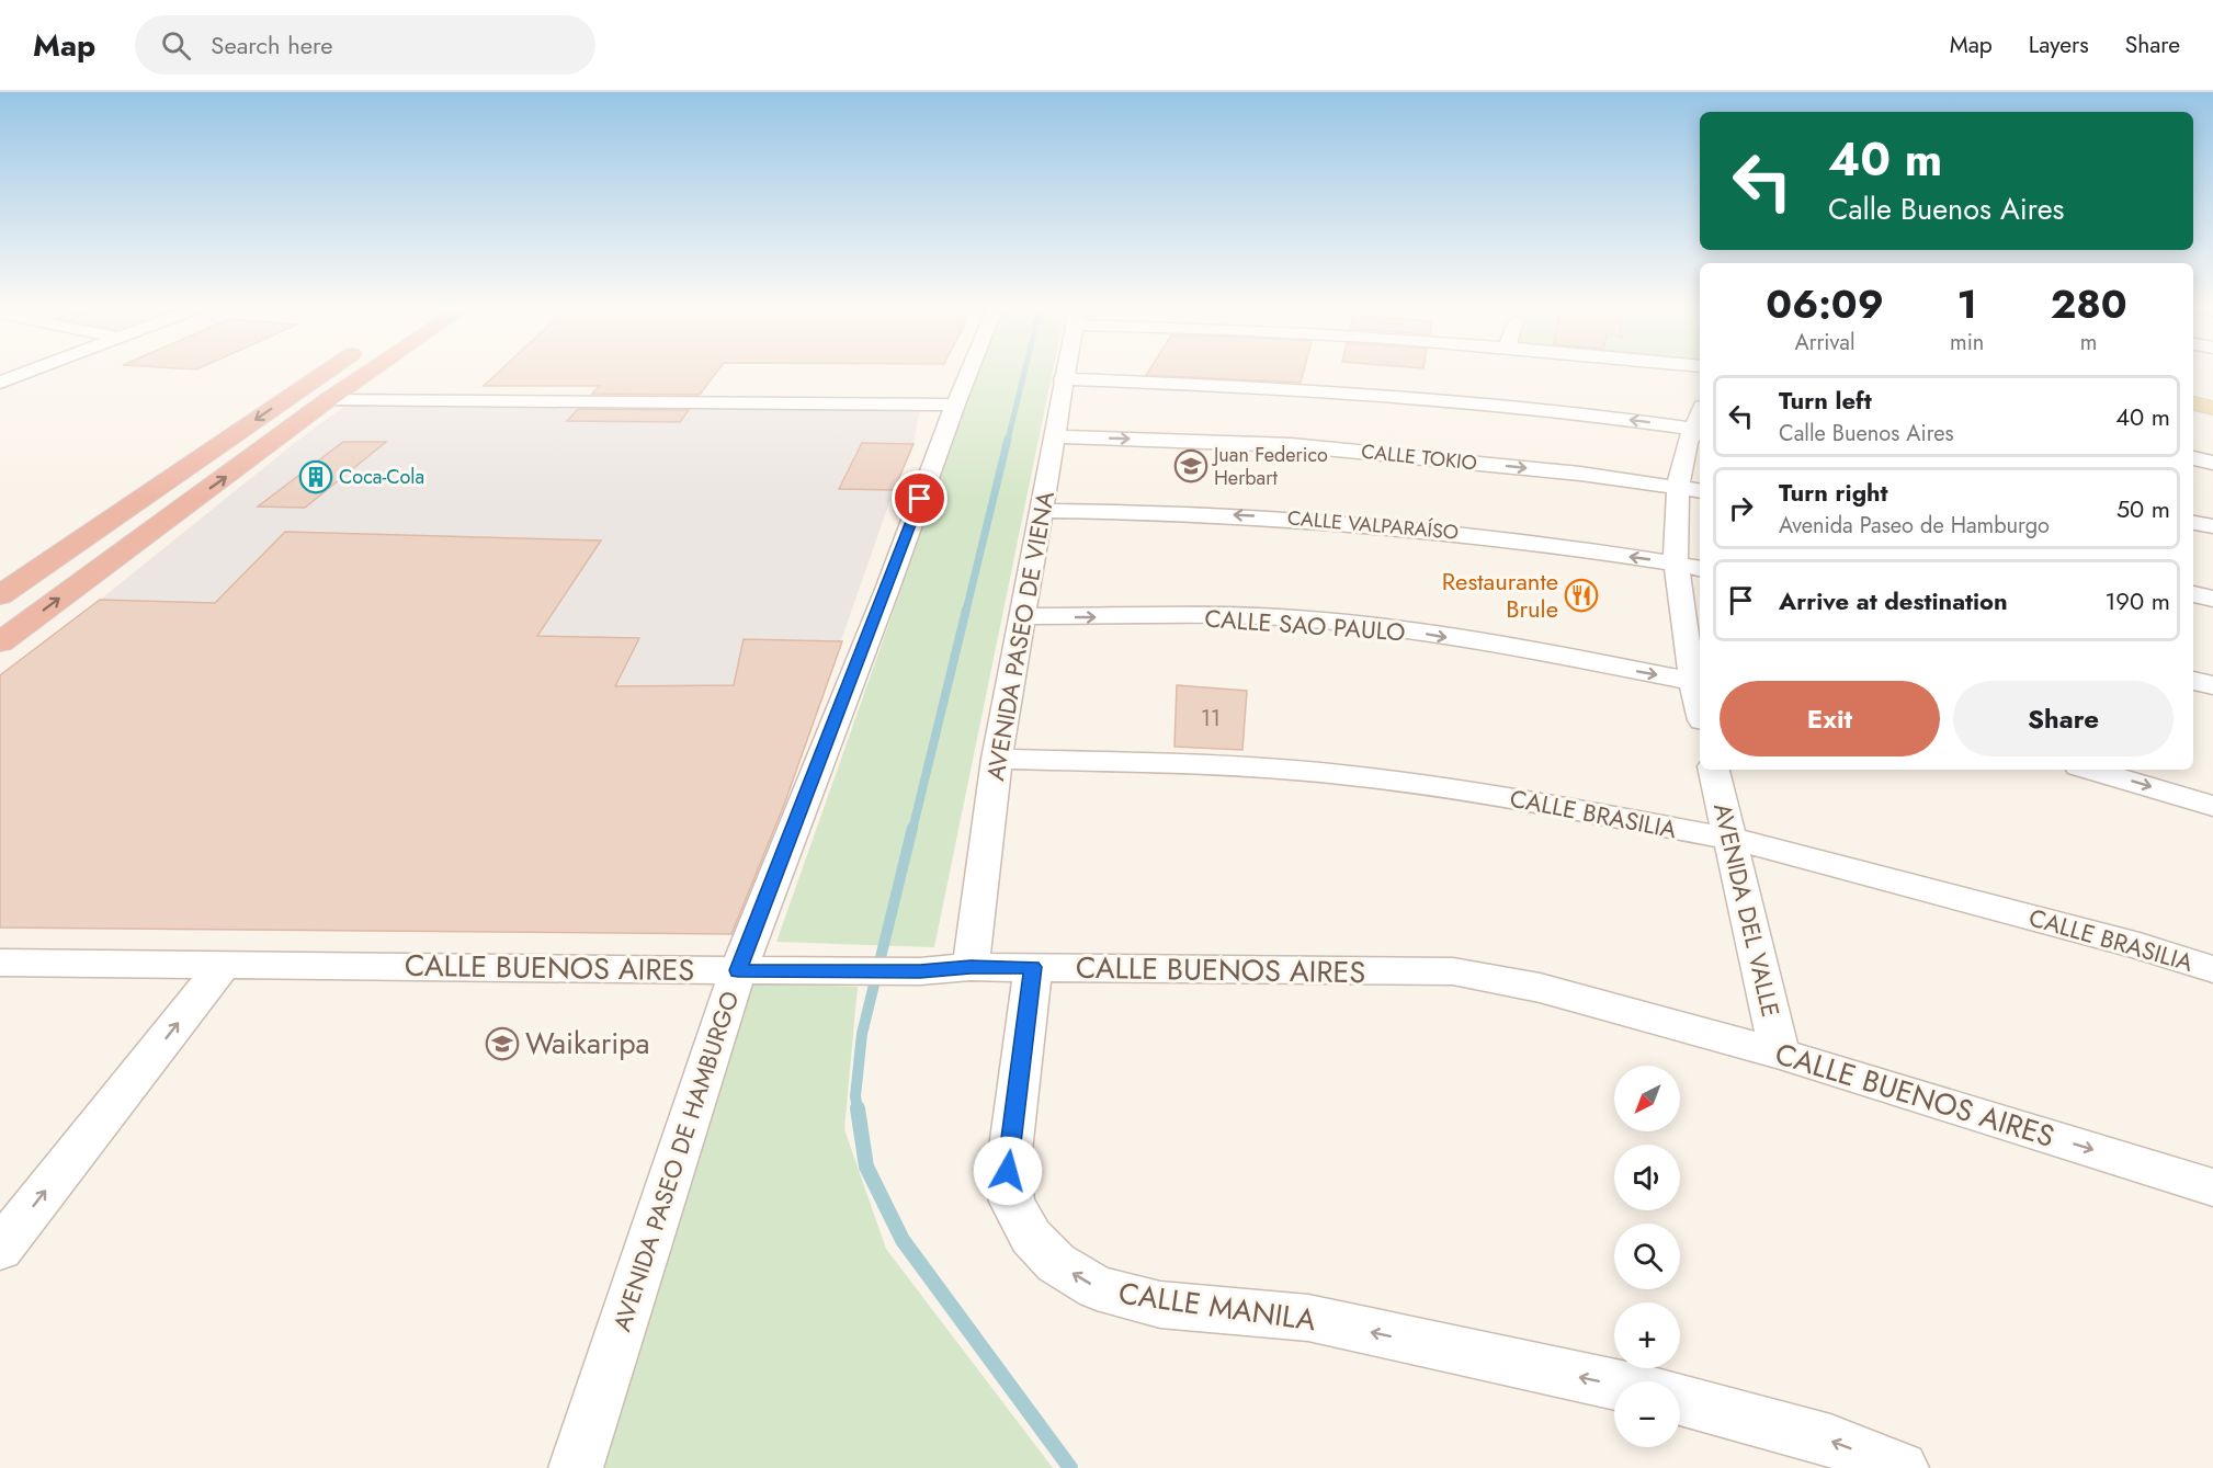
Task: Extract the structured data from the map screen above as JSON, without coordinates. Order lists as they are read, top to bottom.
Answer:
{
  "streets": {
    "street": [
      "CALLE TOKIO",
      "CALLE VALPARAÍSO",
      "CALLE SAO PAULO",
      "AVENIDA PASEO DE VIENA",
      "CALLE BRASILIA",
      "AVENIDA DEL VALLE",
      "CALLE BUENOS AIRES",
      "AVENIDA PASEO DE HAMBURGO",
      "CALLE MANILA"
    ]
  },
  "crossings": [
    ["CALLE TOKIO", "AVENIDA PASEO DE VIENA"],
    ["CALLE VALPARAÍSO", "AVENIDA PASEO DE VIENA"],
    ["CALLE SAO PAULO", "AVENIDA PASEO DE VIENA"],
    ["AVENIDA PASEO DE VIENA", "CALLE BRASILIA"],
    ["AVENIDA PASEO DE VIENA", "CALLE BUENOS AIRES"],
    ["CALLE BRASILIA", "AVENIDA DEL VALLE"],
    ["AVENIDA DEL VALLE", "CALLE BUENOS AIRES"],
    ["CALLE BUENOS AIRES", "AVENIDA PASEO DE HAMBURGO"],
    ["CALLE BUENOS AIRES", "CALLE MANILA"]
  ],
  "one_way": ["CALLE MANILA"],
  "places": {
    "school or university": ["Juan Federico Herbart", "Waikaripa"],
    "building": ["Coca-Cola"],
    "restaurant": ["Restaurante Brule"]
  },
  "house_numbers": ["11"],
  "north": "bottom left",
  "page": {
    "header": "Map",
    "search": "Search here",
    "nav": ["Map", "Layers", "Share"],
    "turn": ["40 m", "Calle Buenos Aires"],
    "eta": [
      "06:09",
      "Arrival",
      "1",
      "min",
      "280",
      "m"
    ],
    "list": [
      {
        "name": "Turn left",
        "note": "Calle Buenos Aires",
        "value": "40 m"
      },
      {
        "name": "Turn right",
        "note": "Avenida Paseo de Hamburgo",
        "value": "50 m"
      },
      {
        "name": "Arrive at destination",
        "value": "190 m"
      }
    ],
    "buttons": ["Exit", "Share"],
    "map_buttons": ["+", "−"]
  }
}
